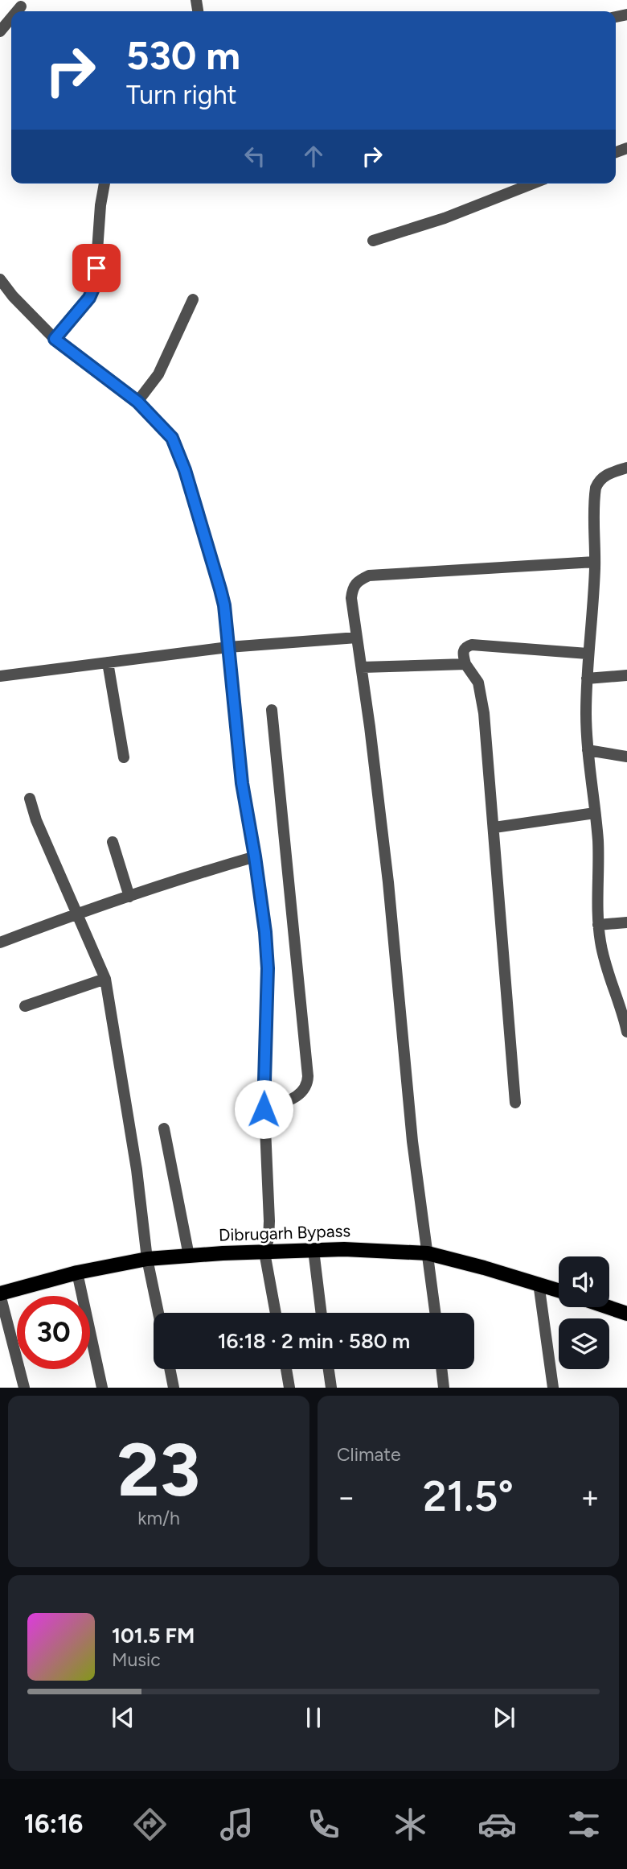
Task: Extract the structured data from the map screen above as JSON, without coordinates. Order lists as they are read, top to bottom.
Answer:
{
  "streets": {
    "main road": ["Dibrugarh Bypass"]
  },
  "page": {
    "turn": ["530 m", "Turn right"],
    "limit": "30",
    "trip": "16:18 · 2 min · 580 m",
    "tile": [
      ["23", "km/h"],
      "Climate"
    ],
    "heat": ["−", "21.5°", "+"],
    "song": ["101.5 FM", "Music"],
    "tabs": "16:16"
  }
}
